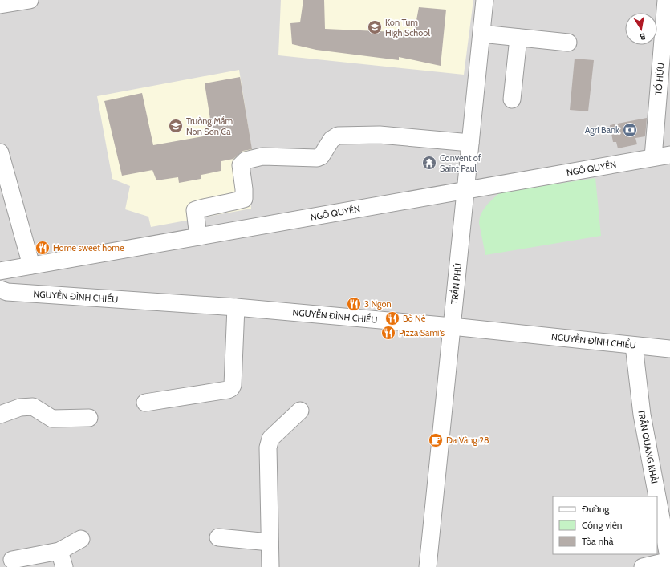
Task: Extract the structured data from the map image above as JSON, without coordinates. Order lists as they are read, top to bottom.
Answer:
{
  "streets": {
    "street": [
      "TỐ HỮU",
      "NGÔ QUYỀN",
      "TRẦN PHÚ",
      "NGUYỄN ĐÌNH CHIỂU",
      "TRẦN QUANG KHẢI"
    ]
  },
  "crossings": [
    ["TỐ HỮU", "NGÔ QUYỀN"],
    ["NGÔ QUYỀN", "TRẦN PHÚ"],
    ["TRẦN PHÚ", "NGUYỄN ĐÌNH CHIỂU"],
    ["NGUYỄN ĐÌNH CHIỂU", "TRẦN QUANG KHẢI"]
  ],
  "places": {
    "school or university": ["Kon Tum High School", "Trường Mầm Non Sơn Ca"],
    "bank": ["Agri Bank"],
    "temple": ["Convent of Saint Paul"],
    "restaurant": [
      "Home sweet home",
      "3 Ngon",
      "Bò Né",
      "Pizza Sami's"
    ],
    "cafe": ["Da Vàng 28"]
  },
  "legend": ["Đường", "Công viên", "Tòa nhà"],
  "north": "bottom"
}
